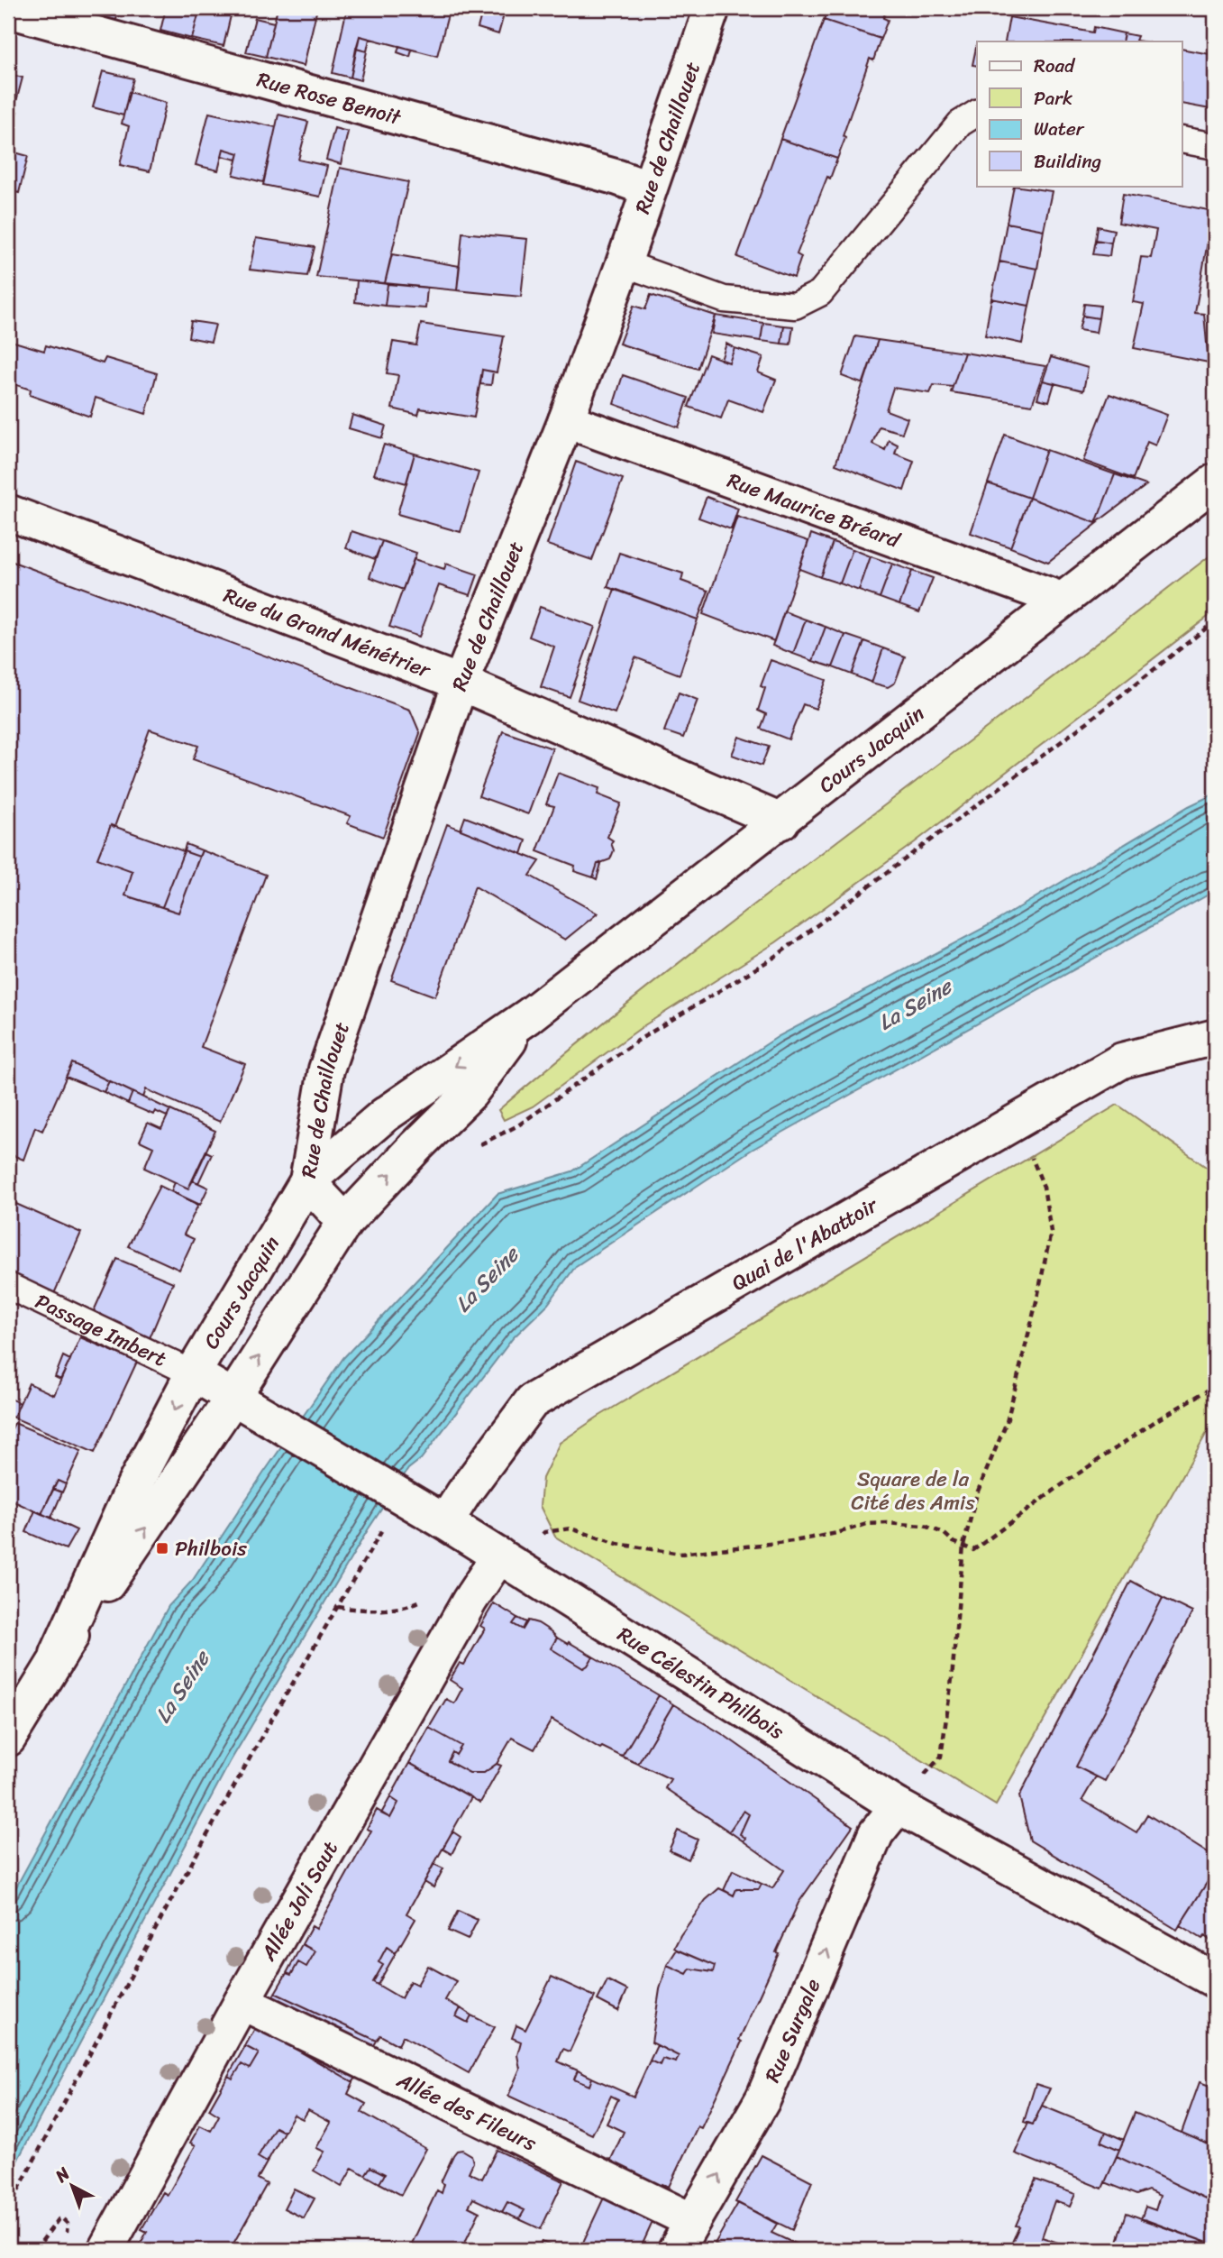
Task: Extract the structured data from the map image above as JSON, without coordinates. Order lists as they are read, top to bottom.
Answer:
{
  "streets": {
    "street": [
      "Rue Rose Benoit",
      "Rue de Chaillouet",
      "Rue Maurice Bréard",
      "Rue du Grand Ménétrier",
      "Cours Jacquin",
      "Quai de l'Abattoir",
      "Rue Célestin Philbois",
      "Allée Joli Saut",
      "Rue Surgale",
      "Allée des Fileurs"
    ],
    "lane": ["Passage Imbert"]
  },
  "crossings": [
    ["Rue Rose Benoit", "Rue de Chaillouet"],
    ["Rue de Chaillouet", "Rue Maurice Bréard"],
    ["Rue de Chaillouet", "Rue du Grand Ménétrier"],
    ["Rue de Chaillouet", "Cours Jacquin"],
    ["Rue Maurice Bréard", "Cours Jacquin"],
    ["Rue du Grand Ménétrier", "Cours Jacquin"],
    ["Cours Jacquin", "Passage Imbert"],
    ["Cours Jacquin", "Rue Célestin Philbois"],
    ["Quai de l'Abattoir", "Rue Célestin Philbois"],
    ["Passage Imbert", "Rue Célestin Philbois"],
    ["Rue Célestin Philbois", "Allée Joli Saut"],
    ["Rue Célestin Philbois", "Rue Surgale"],
    ["Allée Joli Saut", "Allée des Fileurs"],
    ["Rue Surgale", "Allée des Fileurs"]
  ],
  "one_way": ["Rue Surgale"],
  "water": ["La Seine"],
  "parks": ["Square de la Cité des Amis"],
  "places": {
    "transit": ["Philbois"]
  },
  "legend": [
    "Road",
    "Park",
    "Water",
    "Building"
  ],
  "north": "top left"
}
